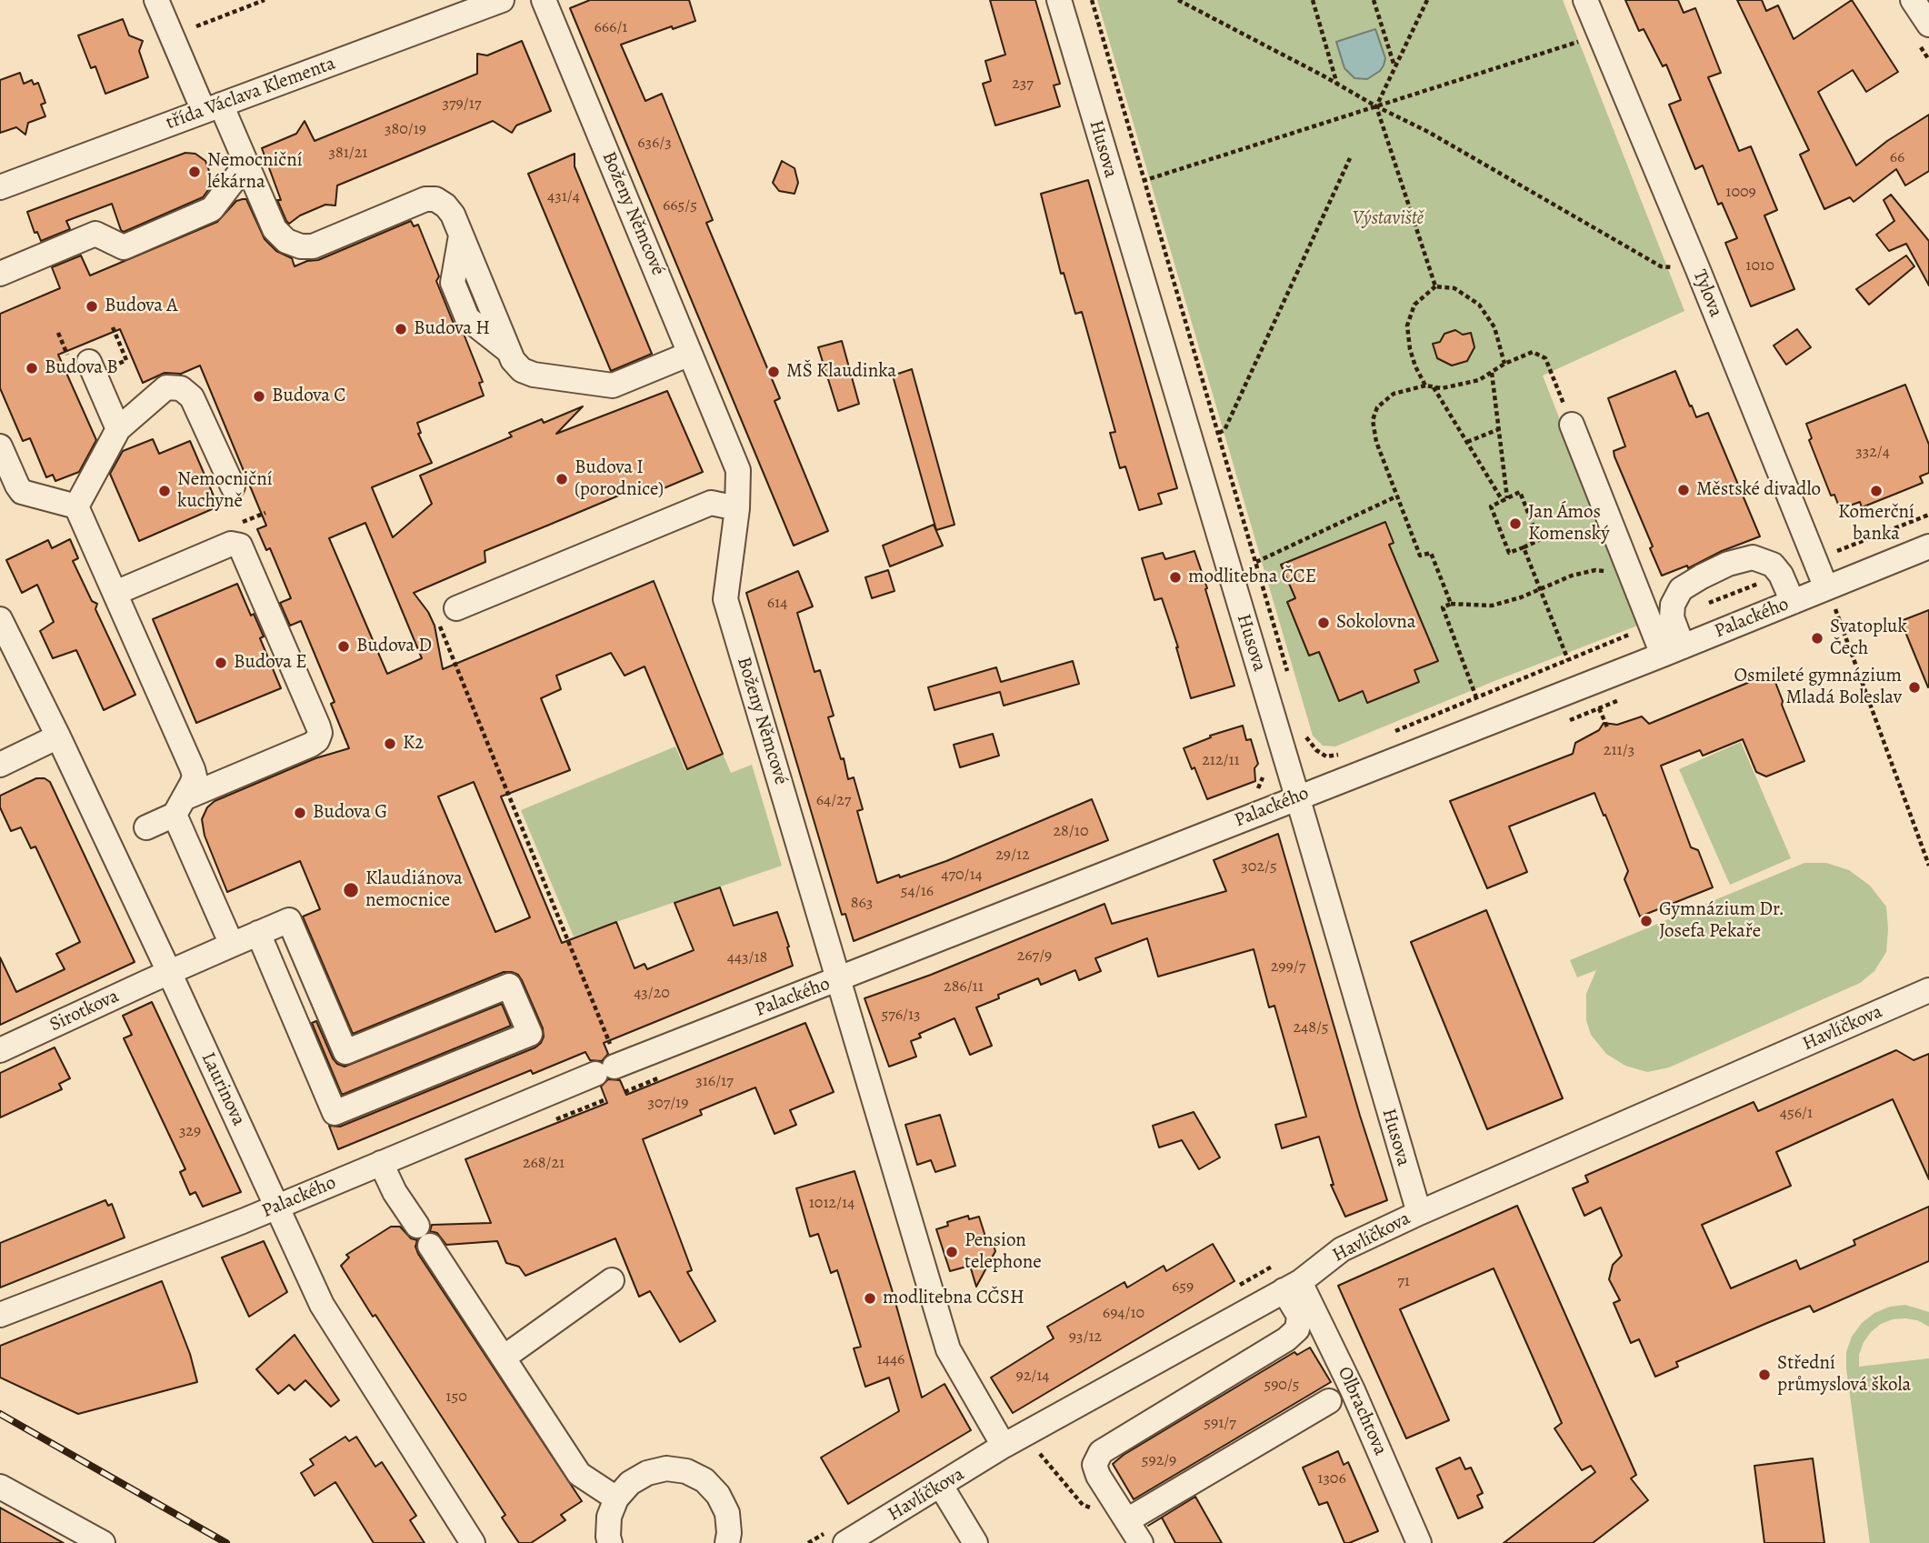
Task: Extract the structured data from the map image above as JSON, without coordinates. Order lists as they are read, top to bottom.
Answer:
{
  "streets": {
    "street": [
      "třída Václava Klementa",
      "Husova",
      "Boženy Němcové",
      "Tylova",
      "Palackého",
      "Sirotkova",
      "Havlíčkova",
      "Laurinova",
      "Olbrachtova"
    ]
  },
  "crossings": [
    ["Husova", "Palackého"],
    ["Husova", "Havlíčkova"],
    ["Boženy Němcové", "Palackého"],
    ["Boženy Němcové", "Havlíčkova"],
    ["Tylova", "Palackého"],
    ["Palackého", "Laurinova"],
    ["Sirotkova", "Laurinova"],
    ["Havlíčkova", "Olbrachtova"]
  ],
  "parks": ["Výstaviště"],
  "places": [
    "Nemocniční lékárna",
    "Budova A",
    "Budova H",
    "Budova B",
    "MŠ Klaudinka",
    "Budova C",
    "Budova I (porodnice)",
    "Městské divadlo",
    "Nemocniční kuchyně",
    "Komerční banka",
    "Jan Ámos Komenský",
    "modlitebna ČCE",
    "Sokolovna",
    "Svatopluk Čech",
    "Budova D",
    "Budova E",
    "Osmileté gymnázium Mladá Boleslav",
    "K2",
    "Budova G",
    "Klaudiánova nemocnice",
    "Gymnázium Dr. Josefa Pekaře",
    "Pension telephone",
    "modlitebna CČSH",
    "Střední průmyslová škola"
  ],
  "house_numbers": [
    "666/1",
    "237",
    "379/17",
    "380/19",
    "636/3",
    "381/21",
    "66",
    "1009",
    "431/4",
    "665/5",
    "1010",
    "332/4",
    "614",
    "211/3",
    "212/11",
    "64/27",
    "28/10",
    "29/12",
    "302/5",
    "470/14",
    "54/16",
    "863",
    "267/9",
    "443/18",
    "299/7",
    "286/11",
    "43/20",
    "576/13",
    "248/5",
    "316/17",
    "307/19",
    "456/1",
    "329",
    "268/21",
    "1012/14",
    "71",
    "659",
    "694/10",
    "93/12",
    "1446",
    "92/14",
    "590/5",
    "150",
    "591/7",
    "592/9",
    "1306"
  ]
}
